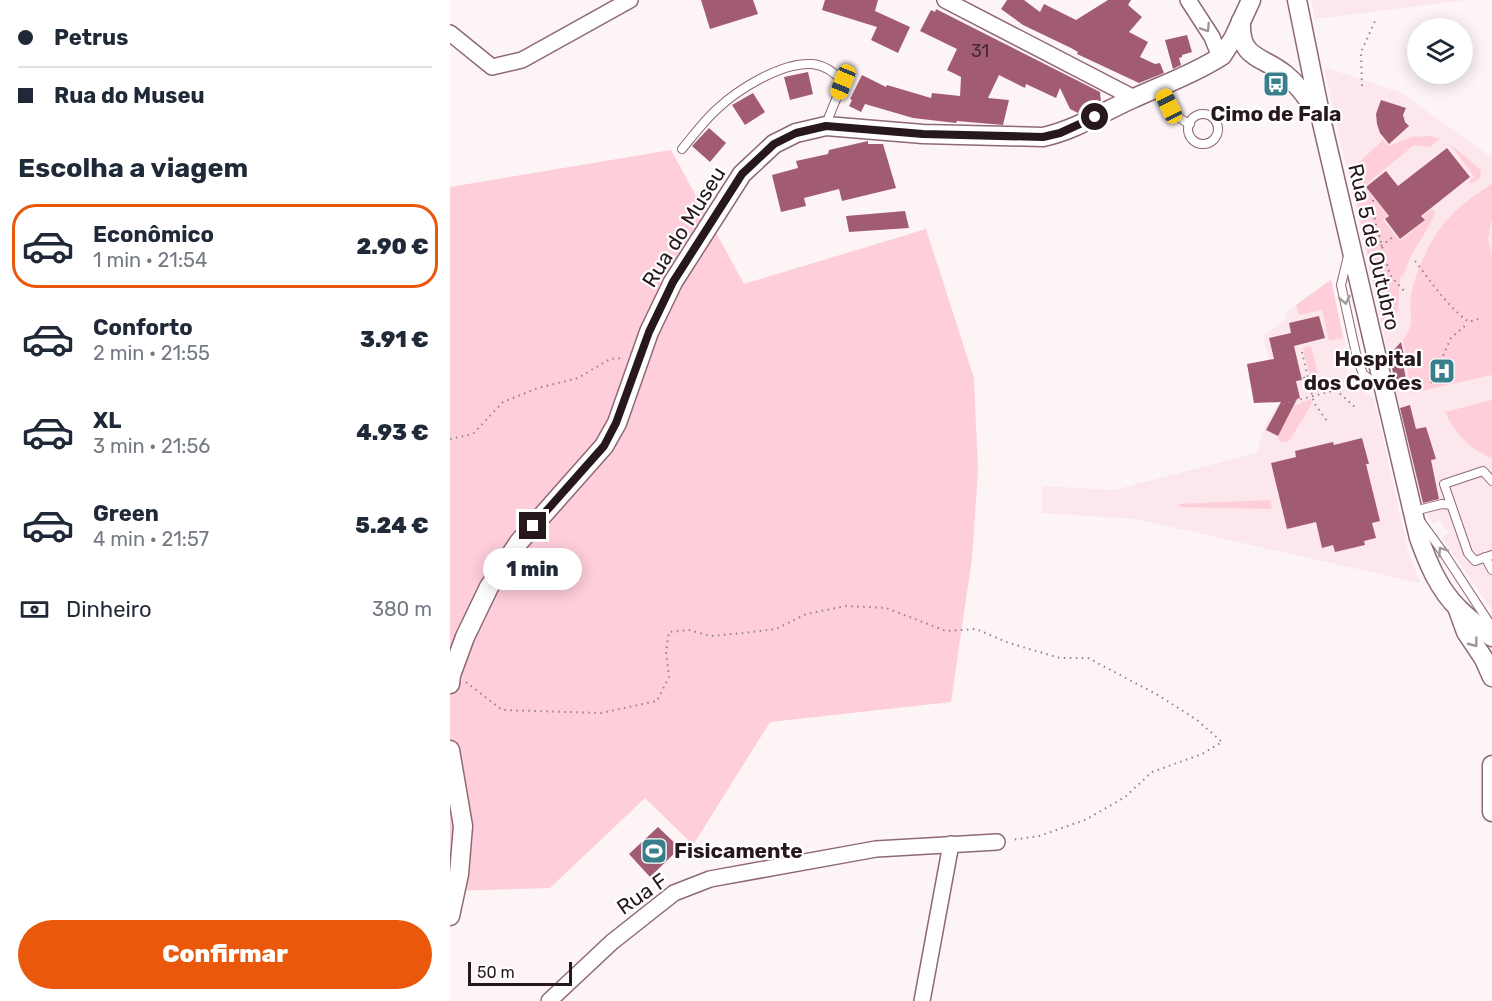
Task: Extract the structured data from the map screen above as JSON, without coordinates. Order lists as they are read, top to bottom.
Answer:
{
  "streets": {
    "street": ["Rua do Museu", "Rua 5 de Outubro", "Rua F"]
  },
  "places": {
    "bus stop": ["Cimo de Fala"],
    "hospital": ["Hospital dos Covões"],
    "sports": ["Fisicamente"]
  },
  "house_numbers": ["31"],
  "scale_bar": "50 m",
  "page": {
    "banner": ["Petrus", "Rua do Museu"],
    "heading": "Escolha a viagem",
    "list": [
      {
        "name": "Econômico",
        "note": "1 min · 21:54",
        "value": "2.90 €"
      },
      {
        "name": "Conforto",
        "note": "2 min · 21:55",
        "value": "3.91 €"
      },
      {
        "name": "XL",
        "note": "3 min · 21:56",
        "value": "4.93 €"
      },
      {
        "name": "Green",
        "note": "4 min · 21:57",
        "value": "5.24 €"
      }
    ],
    "bubble": "1 min",
    "pay": ["Dinheiro", "380 m"],
    "buttons": "Confirmar",
    "scale": "50 m"
  }
}
